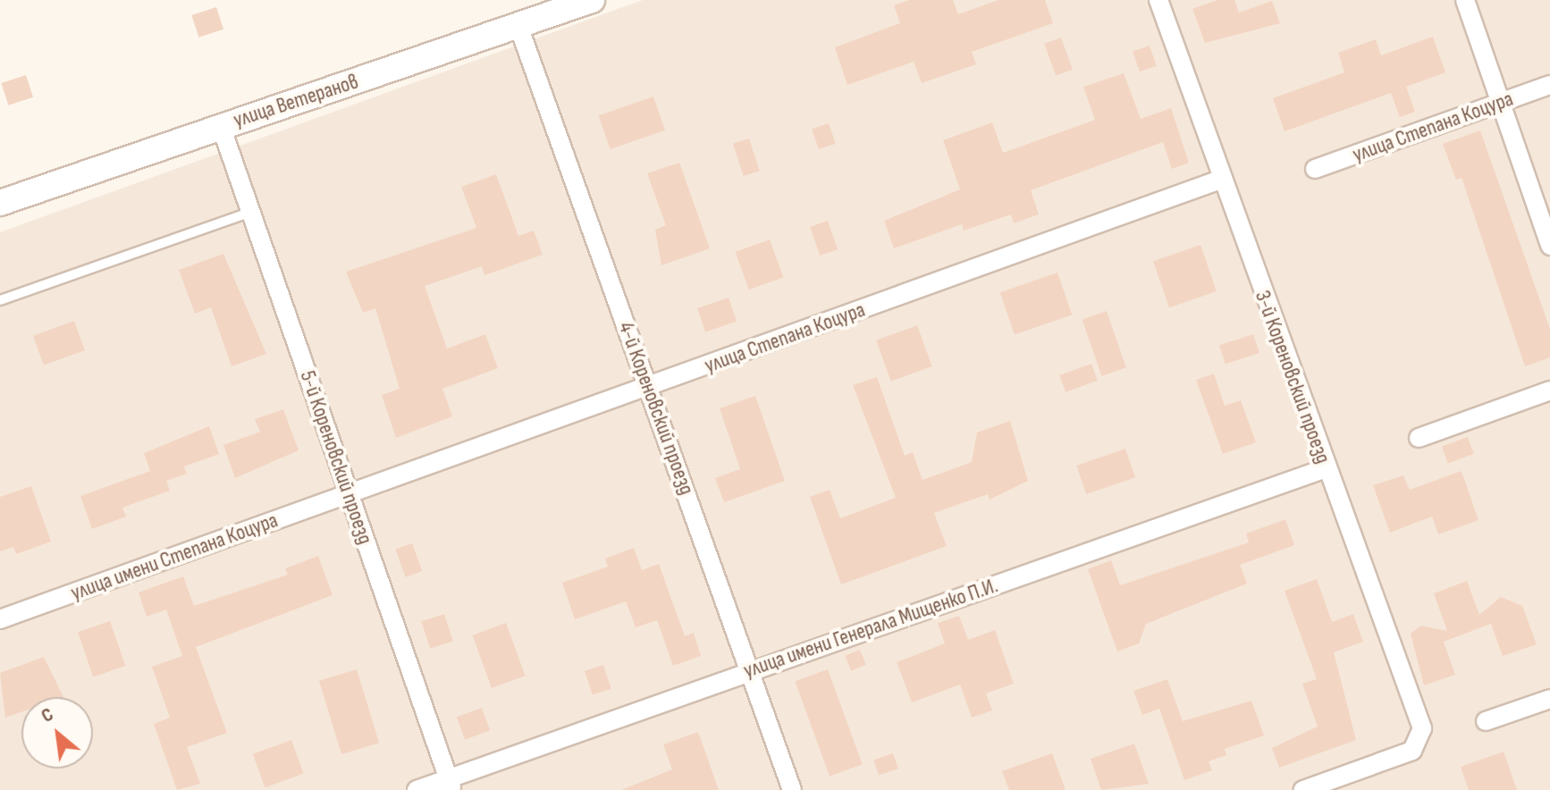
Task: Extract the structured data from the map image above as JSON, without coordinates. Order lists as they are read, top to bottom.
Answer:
{
  "streets": {
    "street": [
      "улица Ветеранов",
      "улица Степана Коцура",
      "3-й Кореновский проезд",
      "4-й Кореновский проезд",
      "5-й Кореновский проезд",
      "улица имени Степана Коцура",
      "улица имени Генерала Мищенко П.И."
    ]
  },
  "crossings": [
    ["улица Ветеранов", "4-й Кореновский проезд"],
    ["улица Ветеранов", "5-й Кореновский проезд"],
    ["улица Степана Коцура", "3-й Кореновский проезд"],
    ["улица Степана Коцура", "4-й Кореновский проезд"],
    ["улица Степана Коцура", "5-й Кореновский проезд"],
    ["улица Степана Коцура", "улица имени Степана Коцура"],
    ["3-й Кореновский проезд", "улица имени Генерала Мищенко П.И."],
    ["4-й Кореновский проезд", "улица имени Генерала Мищенко П.И."],
    ["5-й Кореновский проезд", "улица имени Степана Коцура"],
    ["5-й Кореновский проезд", "улица имени Генерала Мищенко П.И."]
  ],
  "north": "top left"
}
